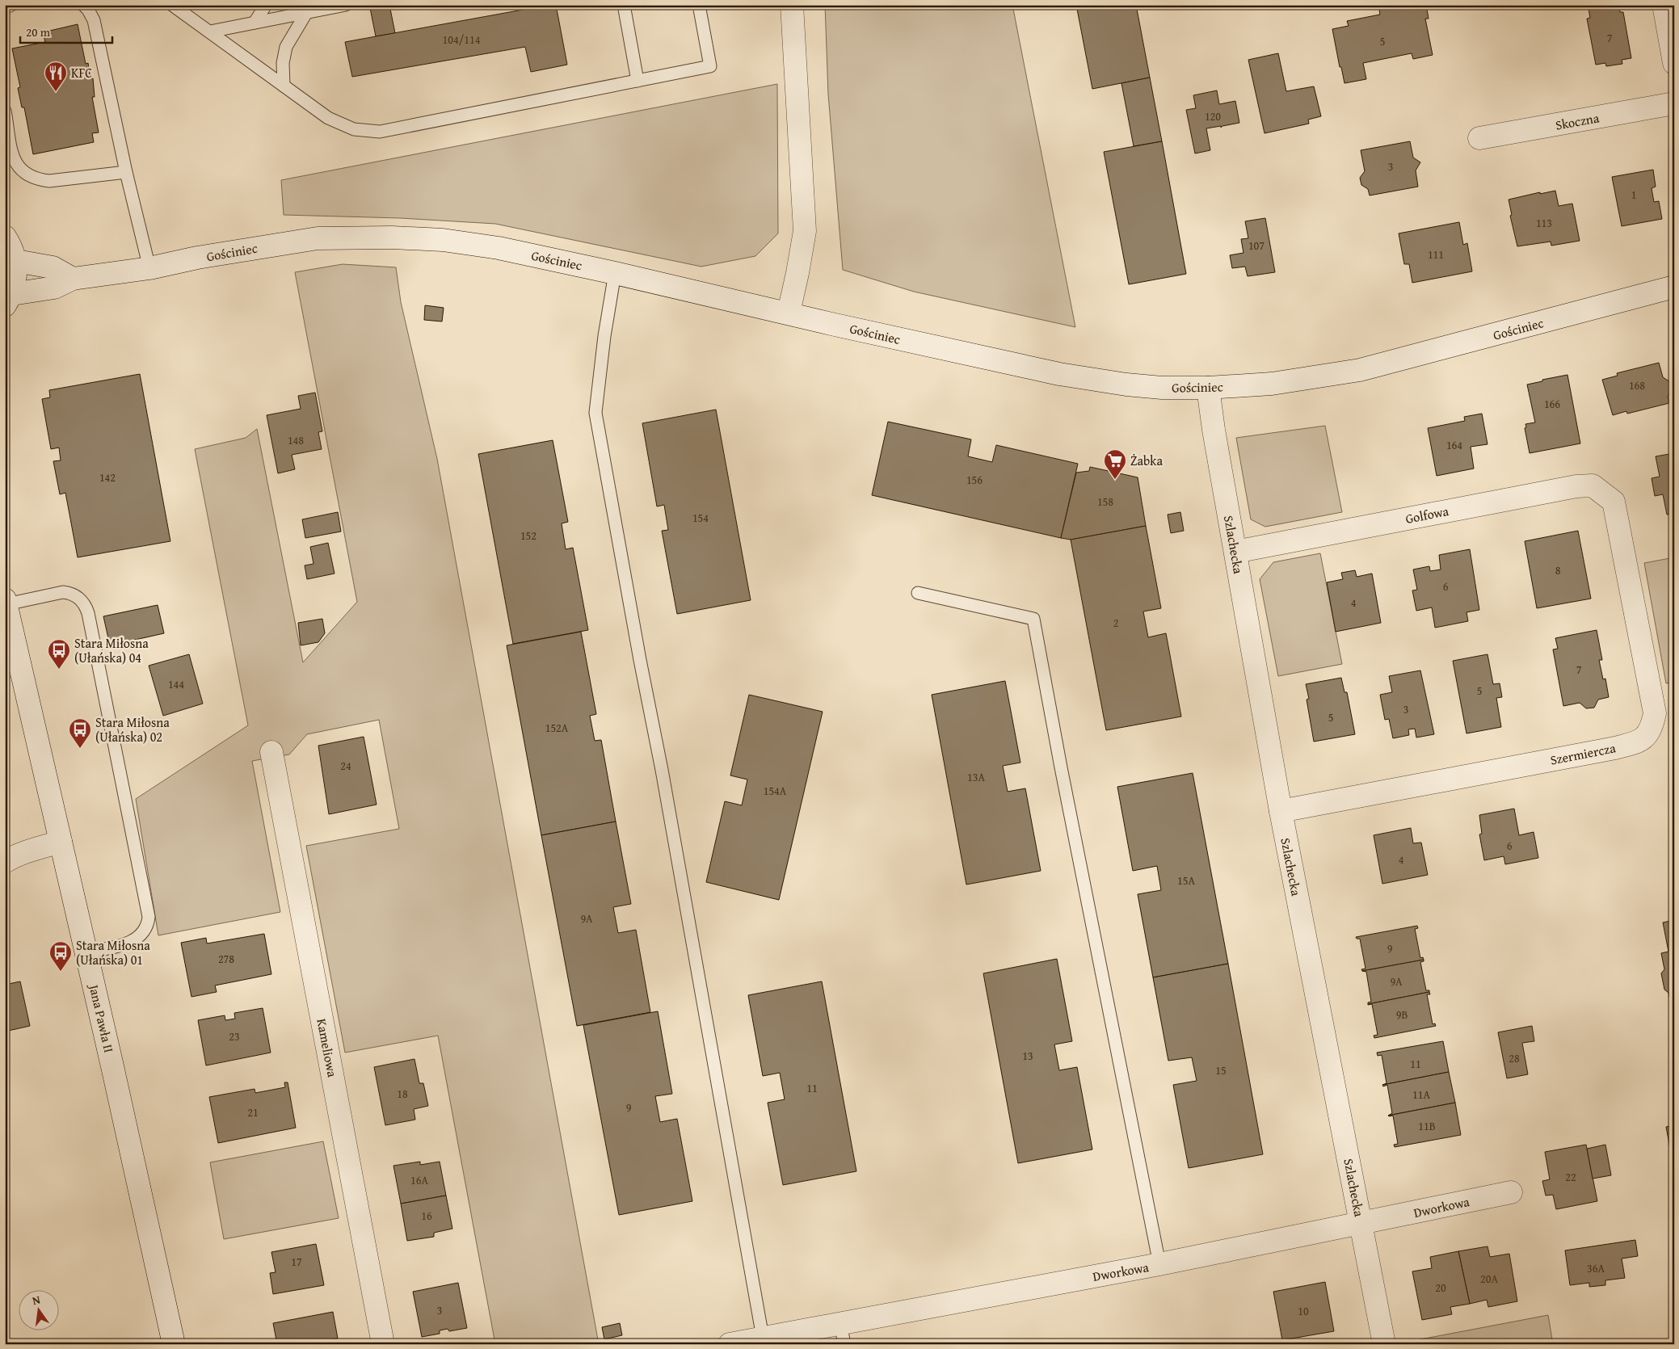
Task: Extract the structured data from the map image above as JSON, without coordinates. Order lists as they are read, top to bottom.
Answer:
{
  "streets": {
    "street": [
      "Skoczna",
      "Gościniec",
      "Golfowa",
      "Szlachecka",
      "Szermiercza",
      "Jana Pawła II",
      "Kameliowa",
      "Dworkowa"
    ]
  },
  "crossings": [
    ["Gościniec", "Szlachecka"],
    ["Golfowa", "Szlachecka"],
    ["Golfowa", "Szermiercza"],
    ["Szlachecka", "Szermiercza"],
    ["Szlachecka", "Dworkowa"]
  ],
  "places": {
    "restaurant": ["KFC"],
    "supermarket": ["Żabka"],
    "bus stop": ["Stara Miłosna (Ułańska) 04", "Stara Miłosna (Ułańska) 02", "Stara Miłosna (Ułańska) 01"]
  },
  "house_numbers": [
    "7",
    "104/114",
    "5",
    "120",
    "3",
    "1",
    "113",
    "107",
    "111",
    "168",
    "166",
    "148",
    "164",
    "142",
    "156",
    "158",
    "154",
    "152",
    "8",
    "6",
    "4",
    "2",
    "7",
    "144",
    "5",
    "3",
    "5",
    "152A",
    "24",
    "13A",
    "154A",
    "6",
    "4",
    "15A",
    "9A",
    "9",
    "278",
    "9A",
    "9B",
    "23",
    "13",
    "28",
    "11",
    "15",
    "11",
    "18",
    "11A",
    "9",
    "21",
    "11B",
    "22",
    "16A",
    "16",
    "17",
    "36A",
    "20A",
    "20",
    "3",
    "10"
  ],
  "scale_bar": "20 m",
  "north": "top"
}
